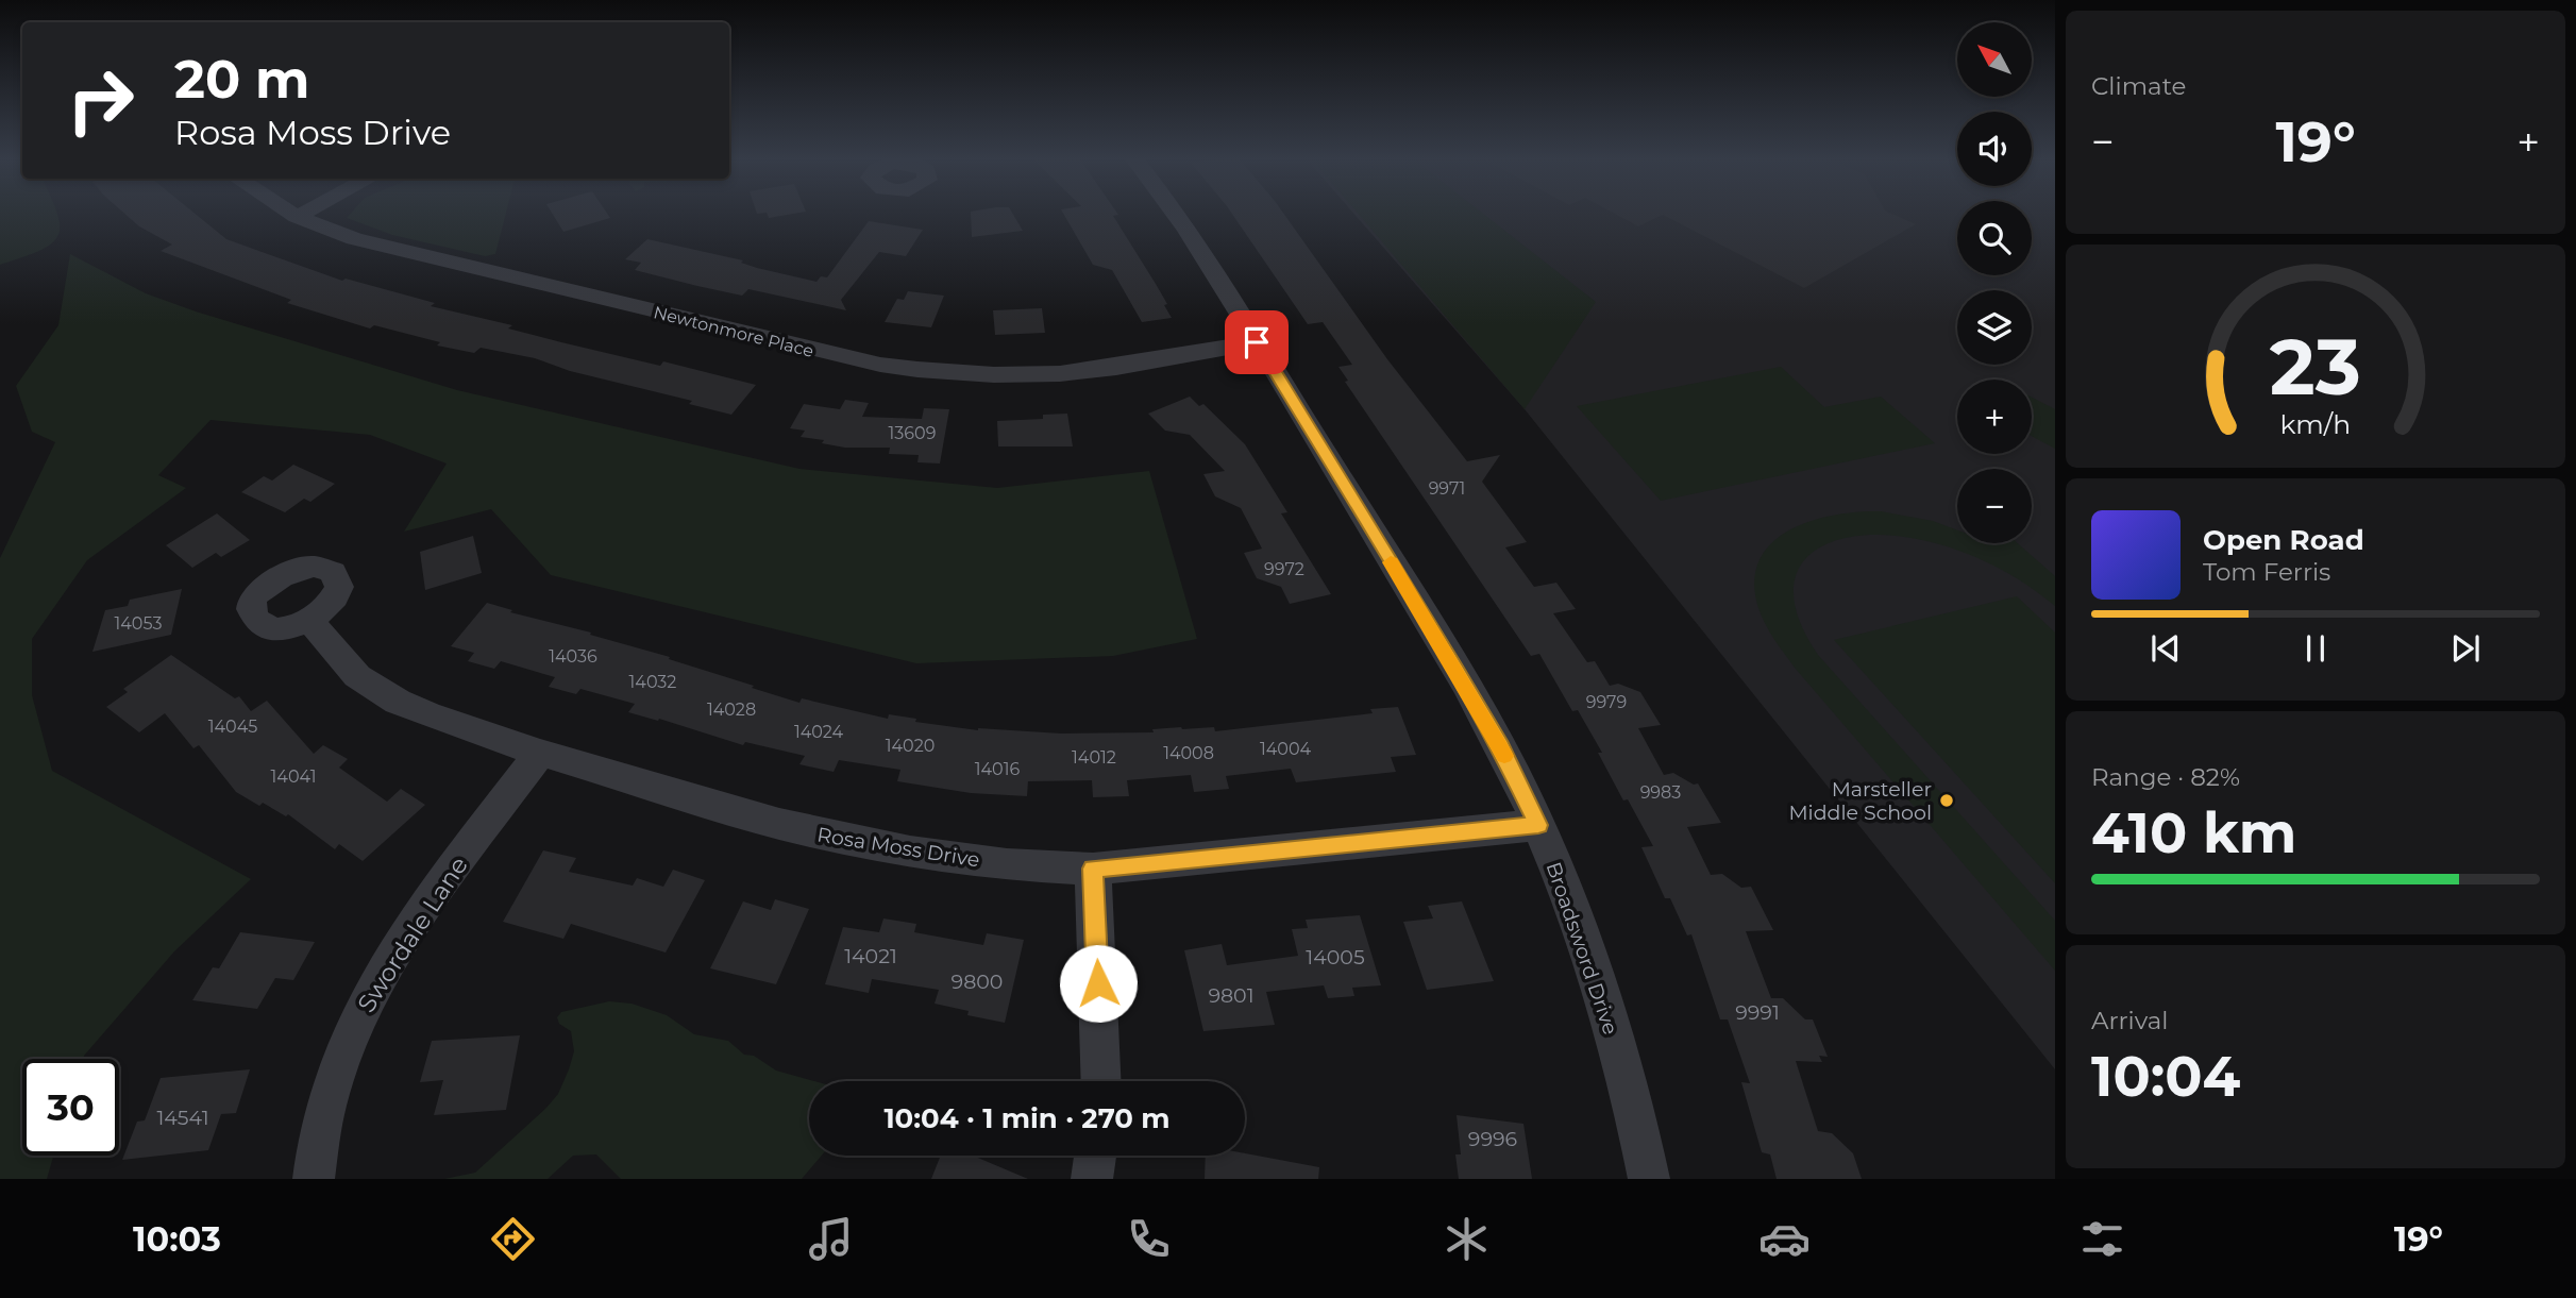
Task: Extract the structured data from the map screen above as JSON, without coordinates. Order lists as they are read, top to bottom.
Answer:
{
  "streets": {
    "street": [
      "Newtonmore Place",
      "Rosa Moss Drive",
      "Swordale Lane",
      "Broadsword Drive"
    ]
  },
  "crossings": [
    ["Newtonmore Place", "Broadsword Drive"],
    ["Rosa Moss Drive", "Swordale Lane"],
    ["Rosa Moss Drive", "Broadsword Drive"]
  ],
  "places": ["Marsteller Middle School"],
  "house_numbers": [
    "13609",
    "9971",
    "9972",
    "14053",
    "14036",
    "14032",
    "9979",
    "14028",
    "14045",
    "14024",
    "14020",
    "14004",
    "14008",
    "14012",
    "14016",
    "14041",
    "9983",
    "14021",
    "14005",
    "9800",
    "9801",
    "9991",
    "14541",
    "9996"
  ],
  "north": "top left",
  "page": {
    "tile": [
      "Climate",
      ["Range · 82%", "410 km"],
      ["Arrival", "10:04"]
    ],
    "map_buttons": ["+", "−"],
    "turn": ["20 m", "Rosa Moss Drive"],
    "heat": ["−", "19°", "+"],
    "song": ["Open Road", "Tom Ferris"],
    "limit": "30",
    "trip": "10:04 · 1 min · 270 m",
    "tabs": ["10:03", "19°"],
    "gauge": ["23", "km/h"]
  }
}
